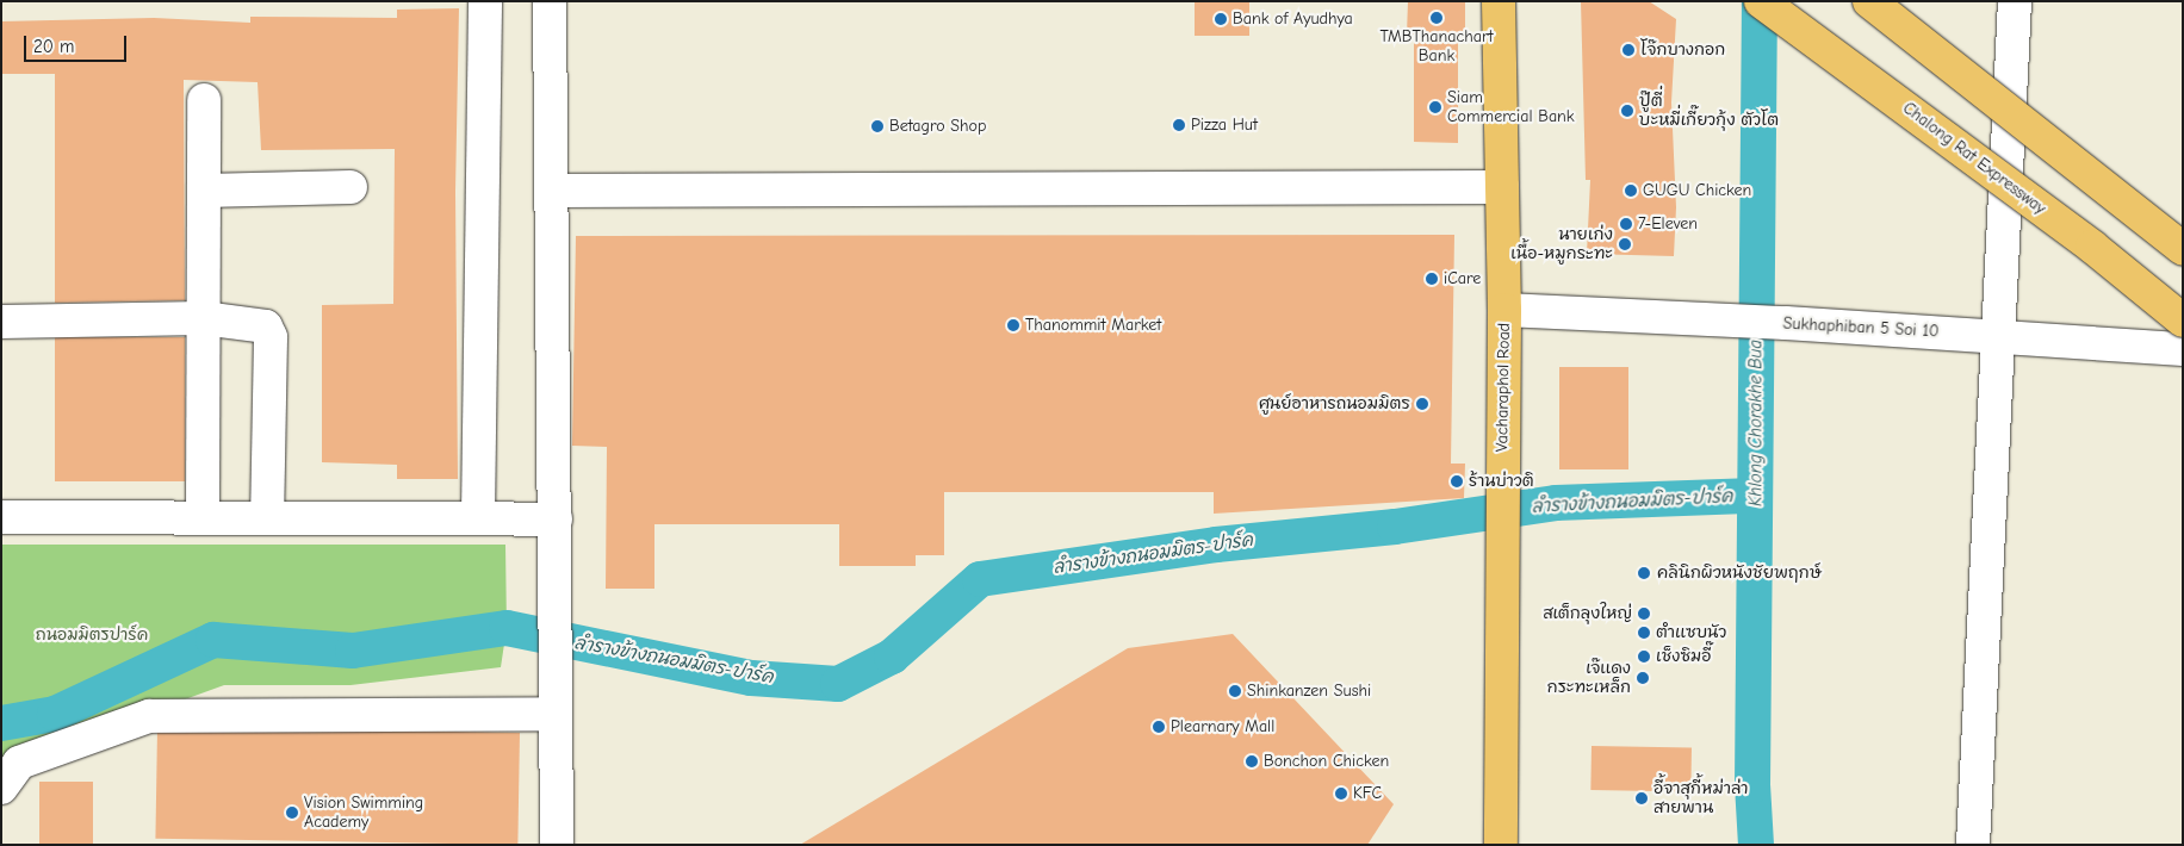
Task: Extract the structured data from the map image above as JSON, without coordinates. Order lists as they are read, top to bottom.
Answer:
{
  "streets": {
    "main road": ["Chalong Rat Expressway", "Vacharaphol Road"],
    "street": ["Sukhaphiban 5 Soi 10"]
  },
  "crossings": [
    ["Sukhaphiban 5 Soi 10", "Vacharaphol Road"]
  ],
  "water": ["Khlong Chorakhe Bua", "ลำรางข้างถนอมมิตร-ปาร์ค"],
  "parks": ["ถนอมมิตรปาร์ค"],
  "places": [
    "TMBThanachart Bank",
    "Bank of Ayudhya",
    "โจ๊กบางกอก",
    "Siam Commercial Bank",
    "ปู๊ตี่ บะหมี่เกี๊ยวกุ้ง ตัวโต",
    "Pizza Hut",
    "Betagro Shop",
    "GUGU Chicken",
    "7-Eleven",
    "นายเก่ง เนื้อ-หมูกระทะ",
    "iCare",
    "Thanommit Market",
    "ศูนย์อาหารถนอมมิตร",
    "ร้านบ่าวติ",
    "คลินิกผิวหนังชัยพฤกษ์",
    "สเต็กลุงใหญ่",
    "ตำแซบนัว",
    "เช็งซิมอี๊",
    "เจ๊แดง กระทะเหล็ก",
    "Shinkanzen Sushi",
    "Plearnary Mall",
    "Bonchon Chicken",
    "KFC",
    "อี้จาสุกี้หม่าล่า สายพาน",
    "Vision Swimming Academy"
  ],
  "scale_bar": "20 m"
}
